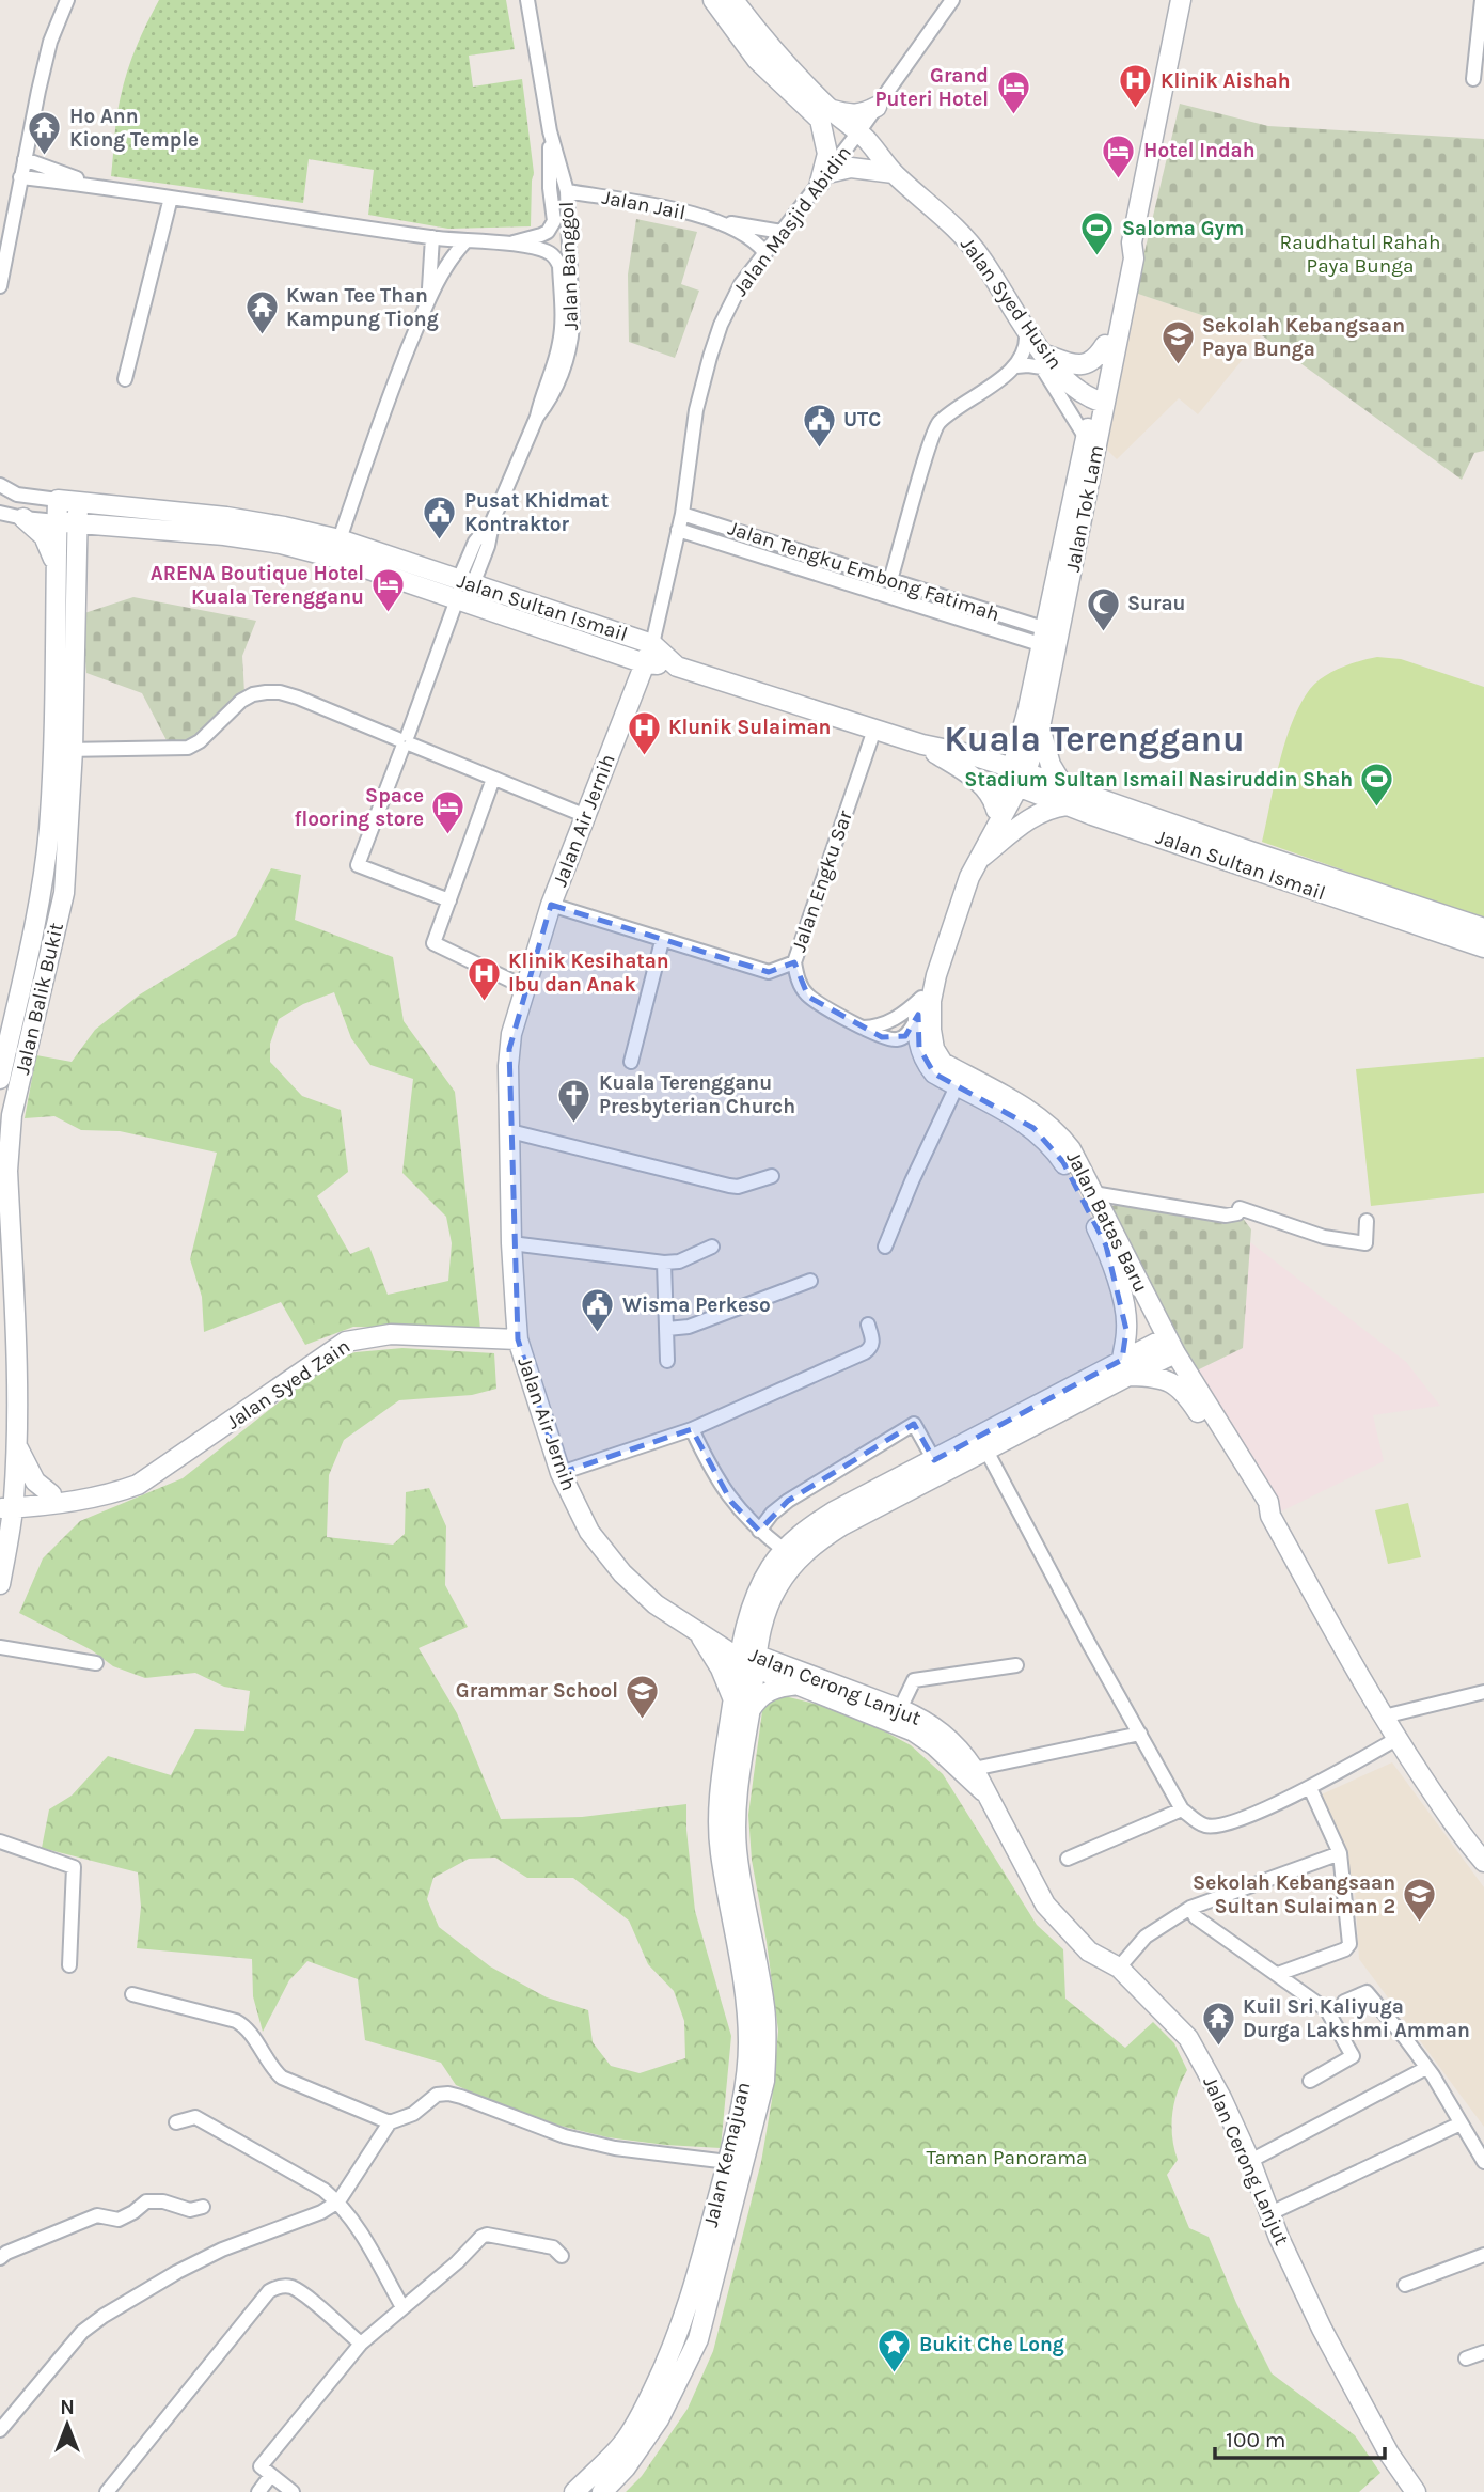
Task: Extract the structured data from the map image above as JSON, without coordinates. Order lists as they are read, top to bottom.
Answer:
{
  "streets": {
    "main road": [
      "Jalan Syed Husin",
      "Jalan Tok Lam",
      "Jalan Sultan Ismail",
      "Jalan Air Jernih",
      "Jalan Balik Bukit",
      "Jalan Batas Baru",
      "Jalan Syed Zain",
      "Jalan Cerong Lanjut",
      "Jalan Kemajuan"
    ],
    "street": [
      "Jalan Jail",
      "Jalan Masjid Abidin",
      "Jalan Banggol",
      "Jalan Tengku Embong Fatimah",
      "Jalan Engku Sar"
    ]
  },
  "crossings": [
    ["Jalan Jail", "Jalan Masjid Abidin"],
    ["Jalan Jail", "Jalan Banggol"],
    ["Jalan Masjid Abidin", "Jalan Syed Husin"],
    ["Jalan Masjid Abidin", "Jalan Tengku Embong Fatimah"],
    ["Jalan Masjid Abidin", "Jalan Sultan Ismail"],
    ["Jalan Masjid Abidin", "Jalan Air Jernih"],
    ["Jalan Banggol", "Jalan Sultan Ismail"],
    ["Jalan Syed Husin", "Jalan Tok Lam"],
    ["Jalan Tok Lam", "Jalan Tengku Embong Fatimah"],
    ["Jalan Tok Lam", "Jalan Sultan Ismail"],
    ["Jalan Tok Lam", "Jalan Batas Baru"],
    ["Jalan Sultan Ismail", "Jalan Air Jernih"],
    ["Jalan Sultan Ismail", "Jalan Engku Sar"],
    ["Jalan Sultan Ismail", "Jalan Balik Bukit"],
    ["Jalan Sultan Ismail", "Jalan Batas Baru"],
    ["Jalan Air Jernih", "Jalan Engku Sar"],
    ["Jalan Air Jernih", "Jalan Syed Zain"],
    ["Jalan Air Jernih", "Jalan Cerong Lanjut"],
    ["Jalan Air Jernih", "Jalan Kemajuan"],
    ["Jalan Cerong Lanjut", "Jalan Kemajuan"]
  ],
  "districts": ["Kuala Terengganu"],
  "parks": ["Raudhatul Rahah Paya Bunga", "Taman Panorama"],
  "places": {
    "hospital": ["Klinik Aishah", "Klunik Sulaiman", "Klinik Kesihatan Ibu dan Anak"],
    "hotel": [
      "Grand Puteri Hotel",
      "Hotel Indah",
      "ARENA Boutique Hotel Kuala Terengganu",
      "Space flooring store"
    ],
    "temple": ["Ho Ann Kiong Temple", "Kwan Tee Than Kampung Tiong", "Kuil Sri Kaliyuga Durga Lakshmi Amman"],
    "sports": ["Saloma Gym", "Stadium Sultan Ismail Nasiruddin Shah"],
    "school or university": ["Sekolah Kebangsaan Paya Bunga", "Grammar School", "Sekolah Kebangsaan Sultan Sulaiman 2"],
    "public building": ["UTC", "Pusat Khidmat Kontraktor", "Wisma Perkeso"],
    "mosque": ["Surau"],
    "church": ["Kuala Terengganu Presbyterian Church"],
    "place": ["Bukit Che Long"]
  },
  "scale_bar": "100 m",
  "north": "top"
}
